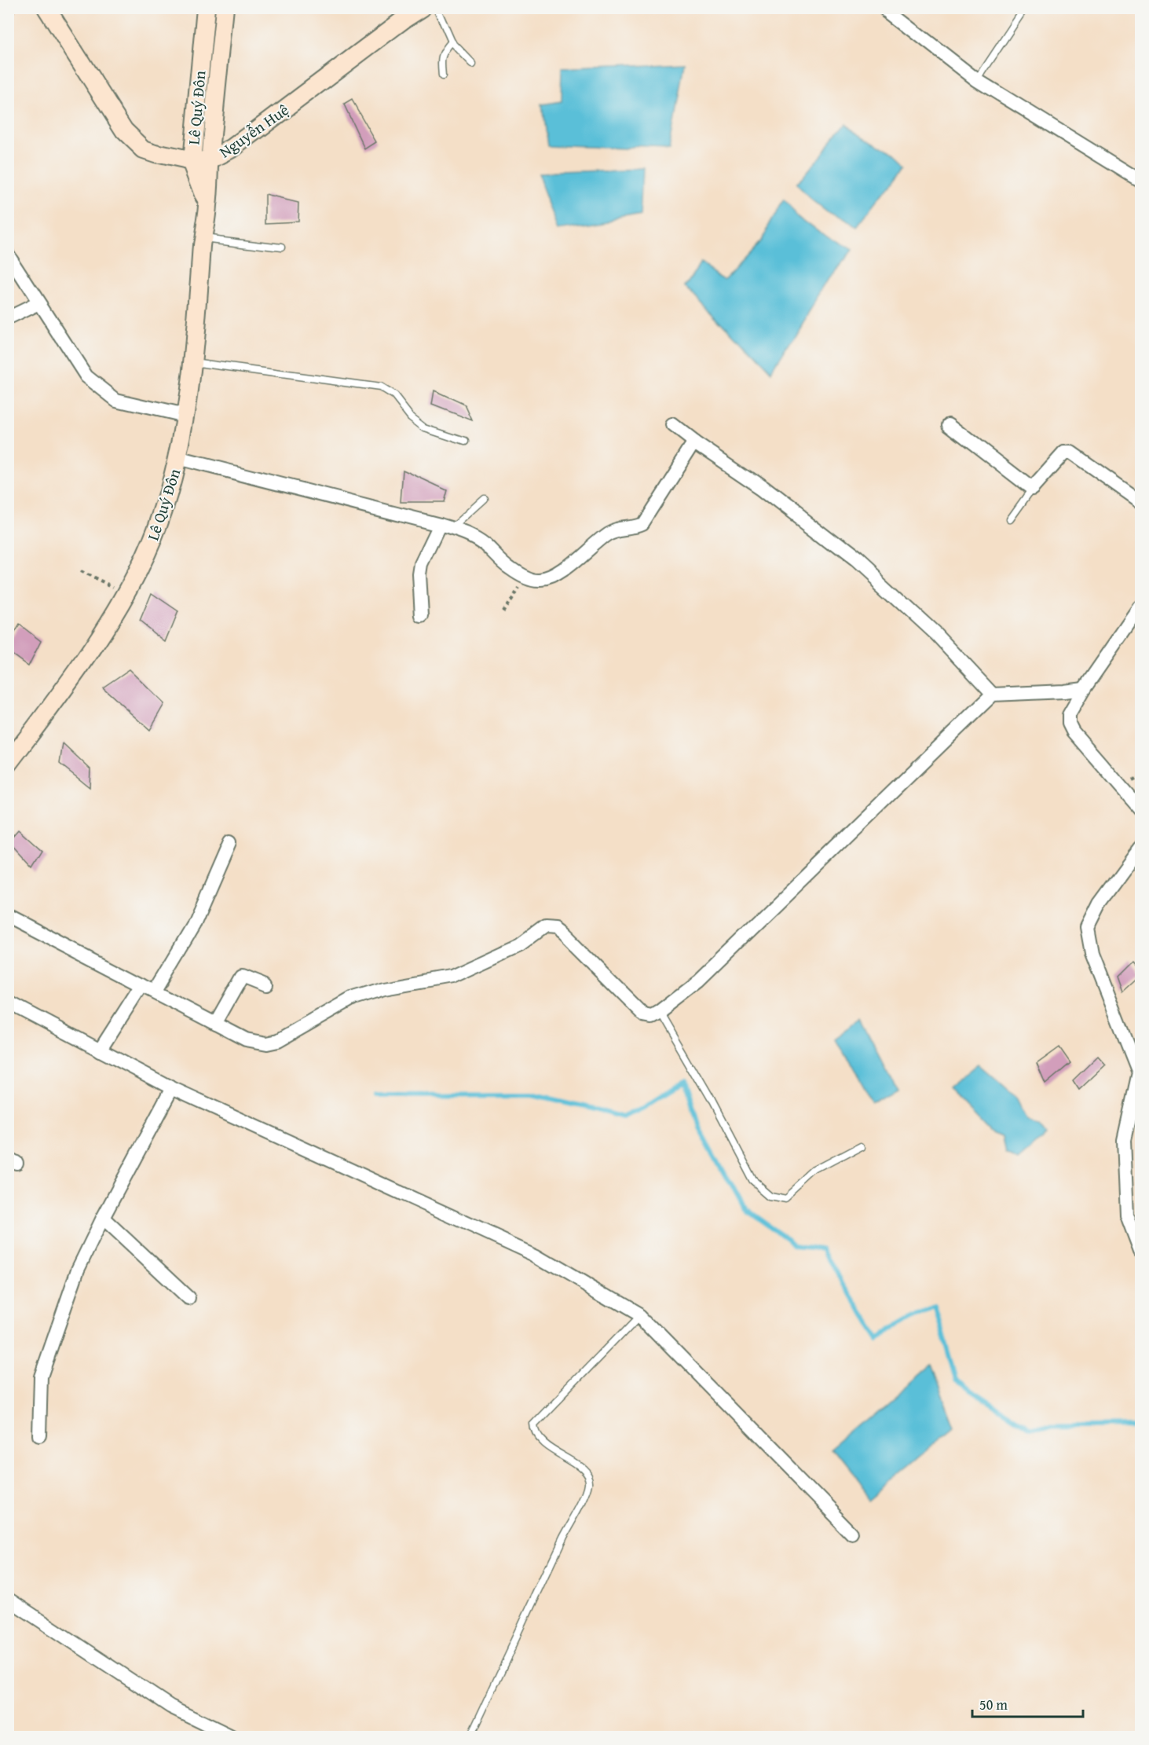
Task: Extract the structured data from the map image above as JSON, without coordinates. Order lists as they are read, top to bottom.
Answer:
{
  "streets": {
    "main road": ["Lê Quý Đôn", "Nguyễn Huệ"]
  },
  "crossings": [
    ["Lê Quý Đôn", "Nguyễn Huệ"]
  ],
  "scale_bar": "50 m"
}
